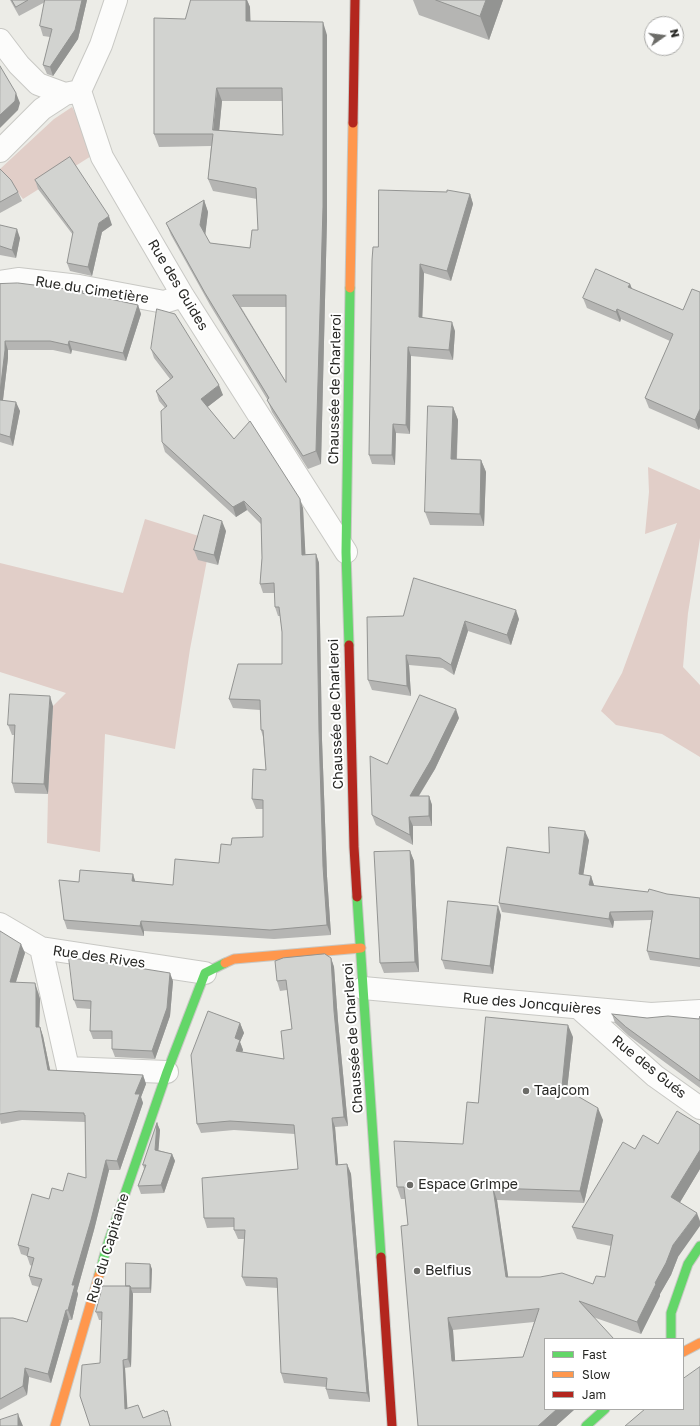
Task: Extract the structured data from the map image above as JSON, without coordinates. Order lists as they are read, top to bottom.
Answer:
{
  "streets": {
    "main road": ["Chaussée de Charleroi", "Rue du Capitaine"],
    "street": [
      "Rue des Guides",
      "Rue du Cimetière",
      "Rue des Rives",
      "Rue des Joncquières",
      "Rue des Gués"
    ]
  },
  "crossings": [
    ["Rue des Guides", "Rue du Cimetière"],
    ["Rue des Guides", "Chaussée de Charleroi"],
    ["Chaussée de Charleroi", "Rue des Joncquières"],
    ["Rue des Rives", "Rue du Capitaine"],
    ["Rue des Joncquières", "Rue des Gués"]
  ],
  "places": ["Taajcom", "Espace Grimpe", "Belfius"],
  "legend": ["Fast", "Slow", "Jam"],
  "north": "right"
}
